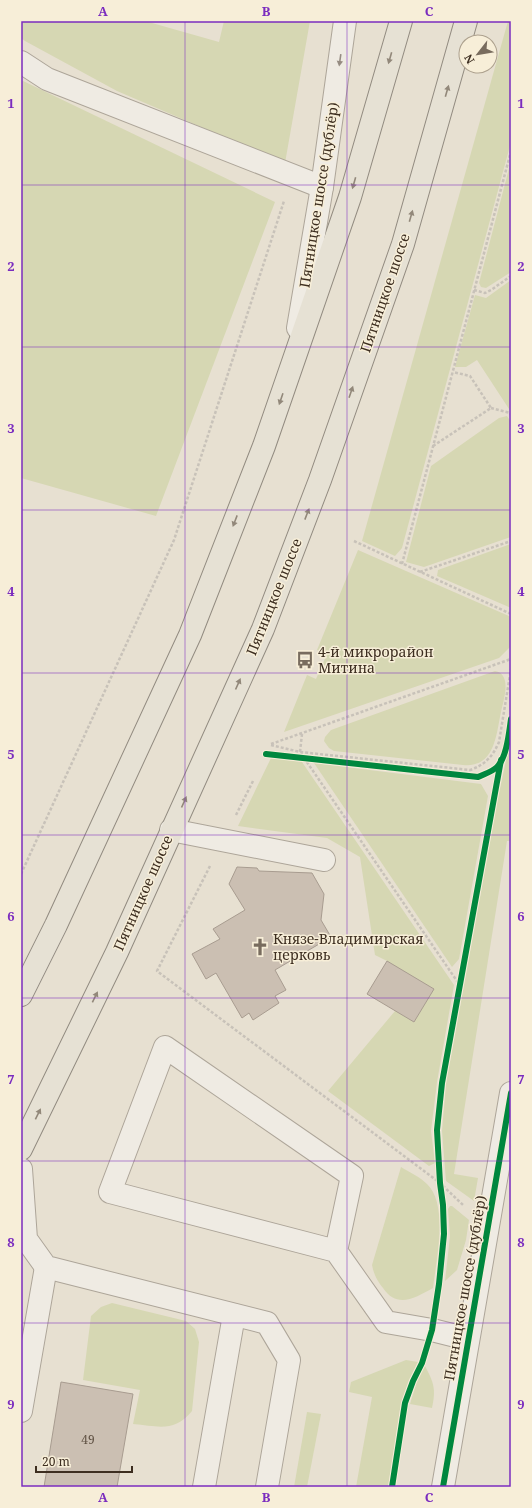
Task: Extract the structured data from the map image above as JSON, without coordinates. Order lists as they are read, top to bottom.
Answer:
{
  "streets": {
    "main road": ["Пятницкое шоссе"],
    "street": ["Пятницкое шоссе (дублёр)"]
  },
  "places": {
    "bus stop": ["4-й микрорайон Митина"],
    "church": ["Князе-Владимирская церковь"]
  },
  "house_numbers": ["49"],
  "scale_bar": "20 m",
  "north": "bottom left",
  "grid": {
    "columns": ["A", "B", "C"],
    "rows": [
      "1",
      "2",
      "3",
      "4",
      "5",
      "6",
      "7",
      "8",
      "9"
    ]
  }
}
